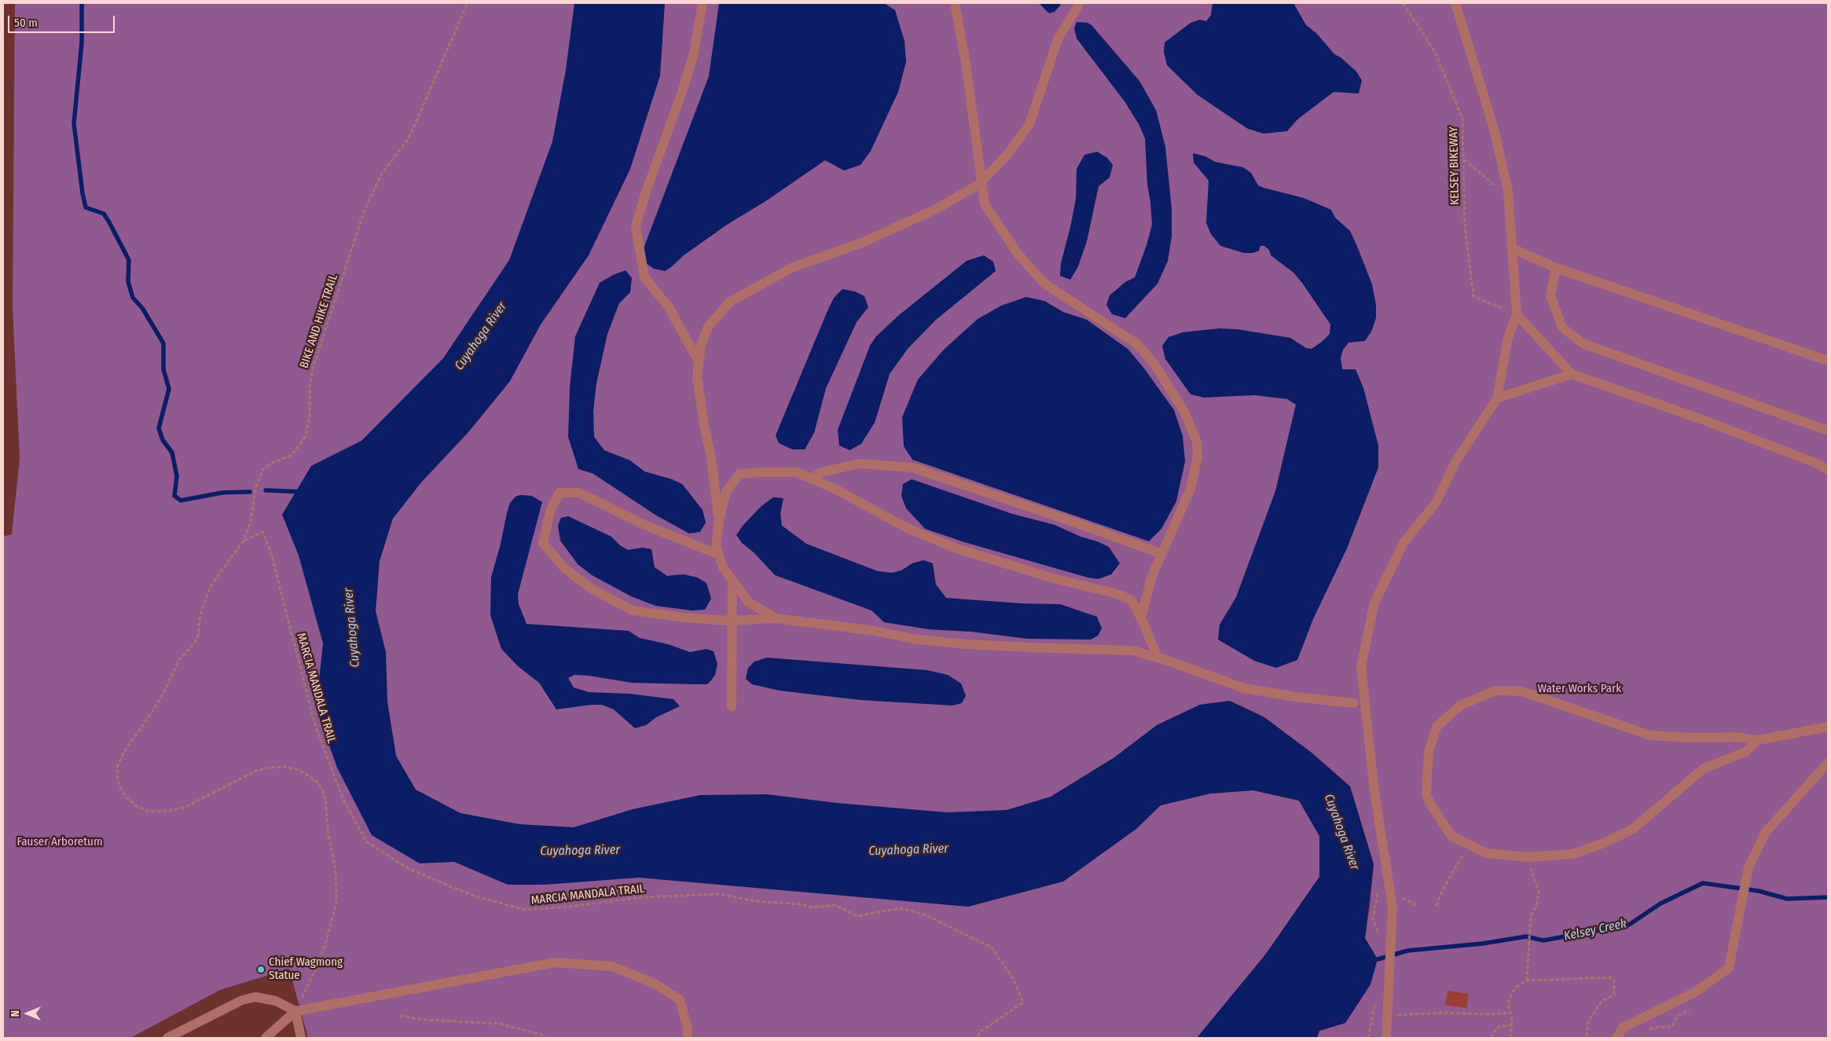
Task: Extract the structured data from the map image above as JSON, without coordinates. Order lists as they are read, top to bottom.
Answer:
{
  "streets": {
    "path": ["KELSEY BIKEWAY", "BIKE AND HIKE TRAIL", "MARCIA MANDALA TRAIL"]
  },
  "crossings": [
    ["BIKE AND HIKE TRAIL", "MARCIA MANDALA TRAIL"]
  ],
  "water": ["Cuyahoga River", "Kelsey Creek"],
  "parks": ["Water Works Park", "Fauser Arboretum"],
  "places": ["Chief Wagmong Statue"],
  "scale_bar": "50 m",
  "north": "left"
}
